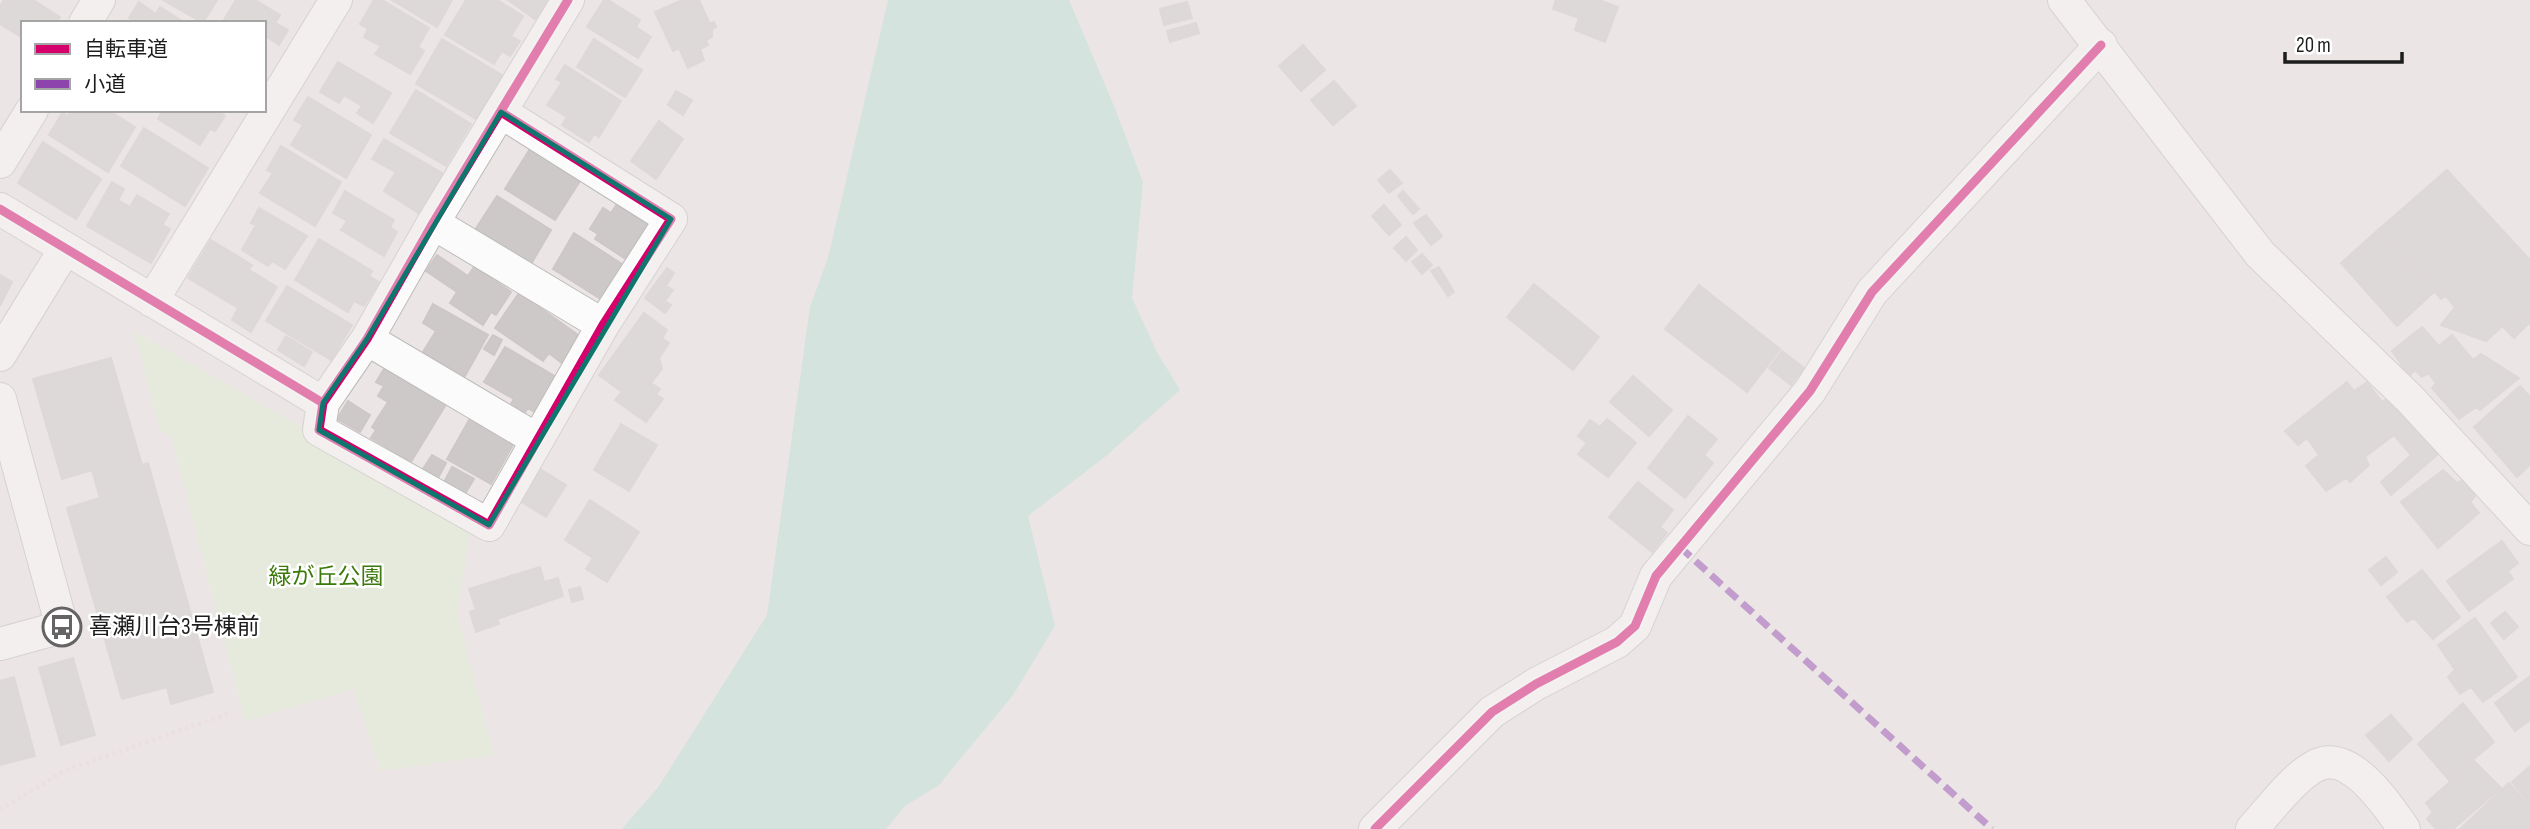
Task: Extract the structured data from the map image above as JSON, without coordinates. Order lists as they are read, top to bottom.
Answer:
{
  "parks": ["緑が丘公園"],
  "places": {
    "bus stop": ["喜瀬川台3号棟前"]
  },
  "legend": ["自転車道", "小道"],
  "scale_bar": "20 m"
}
